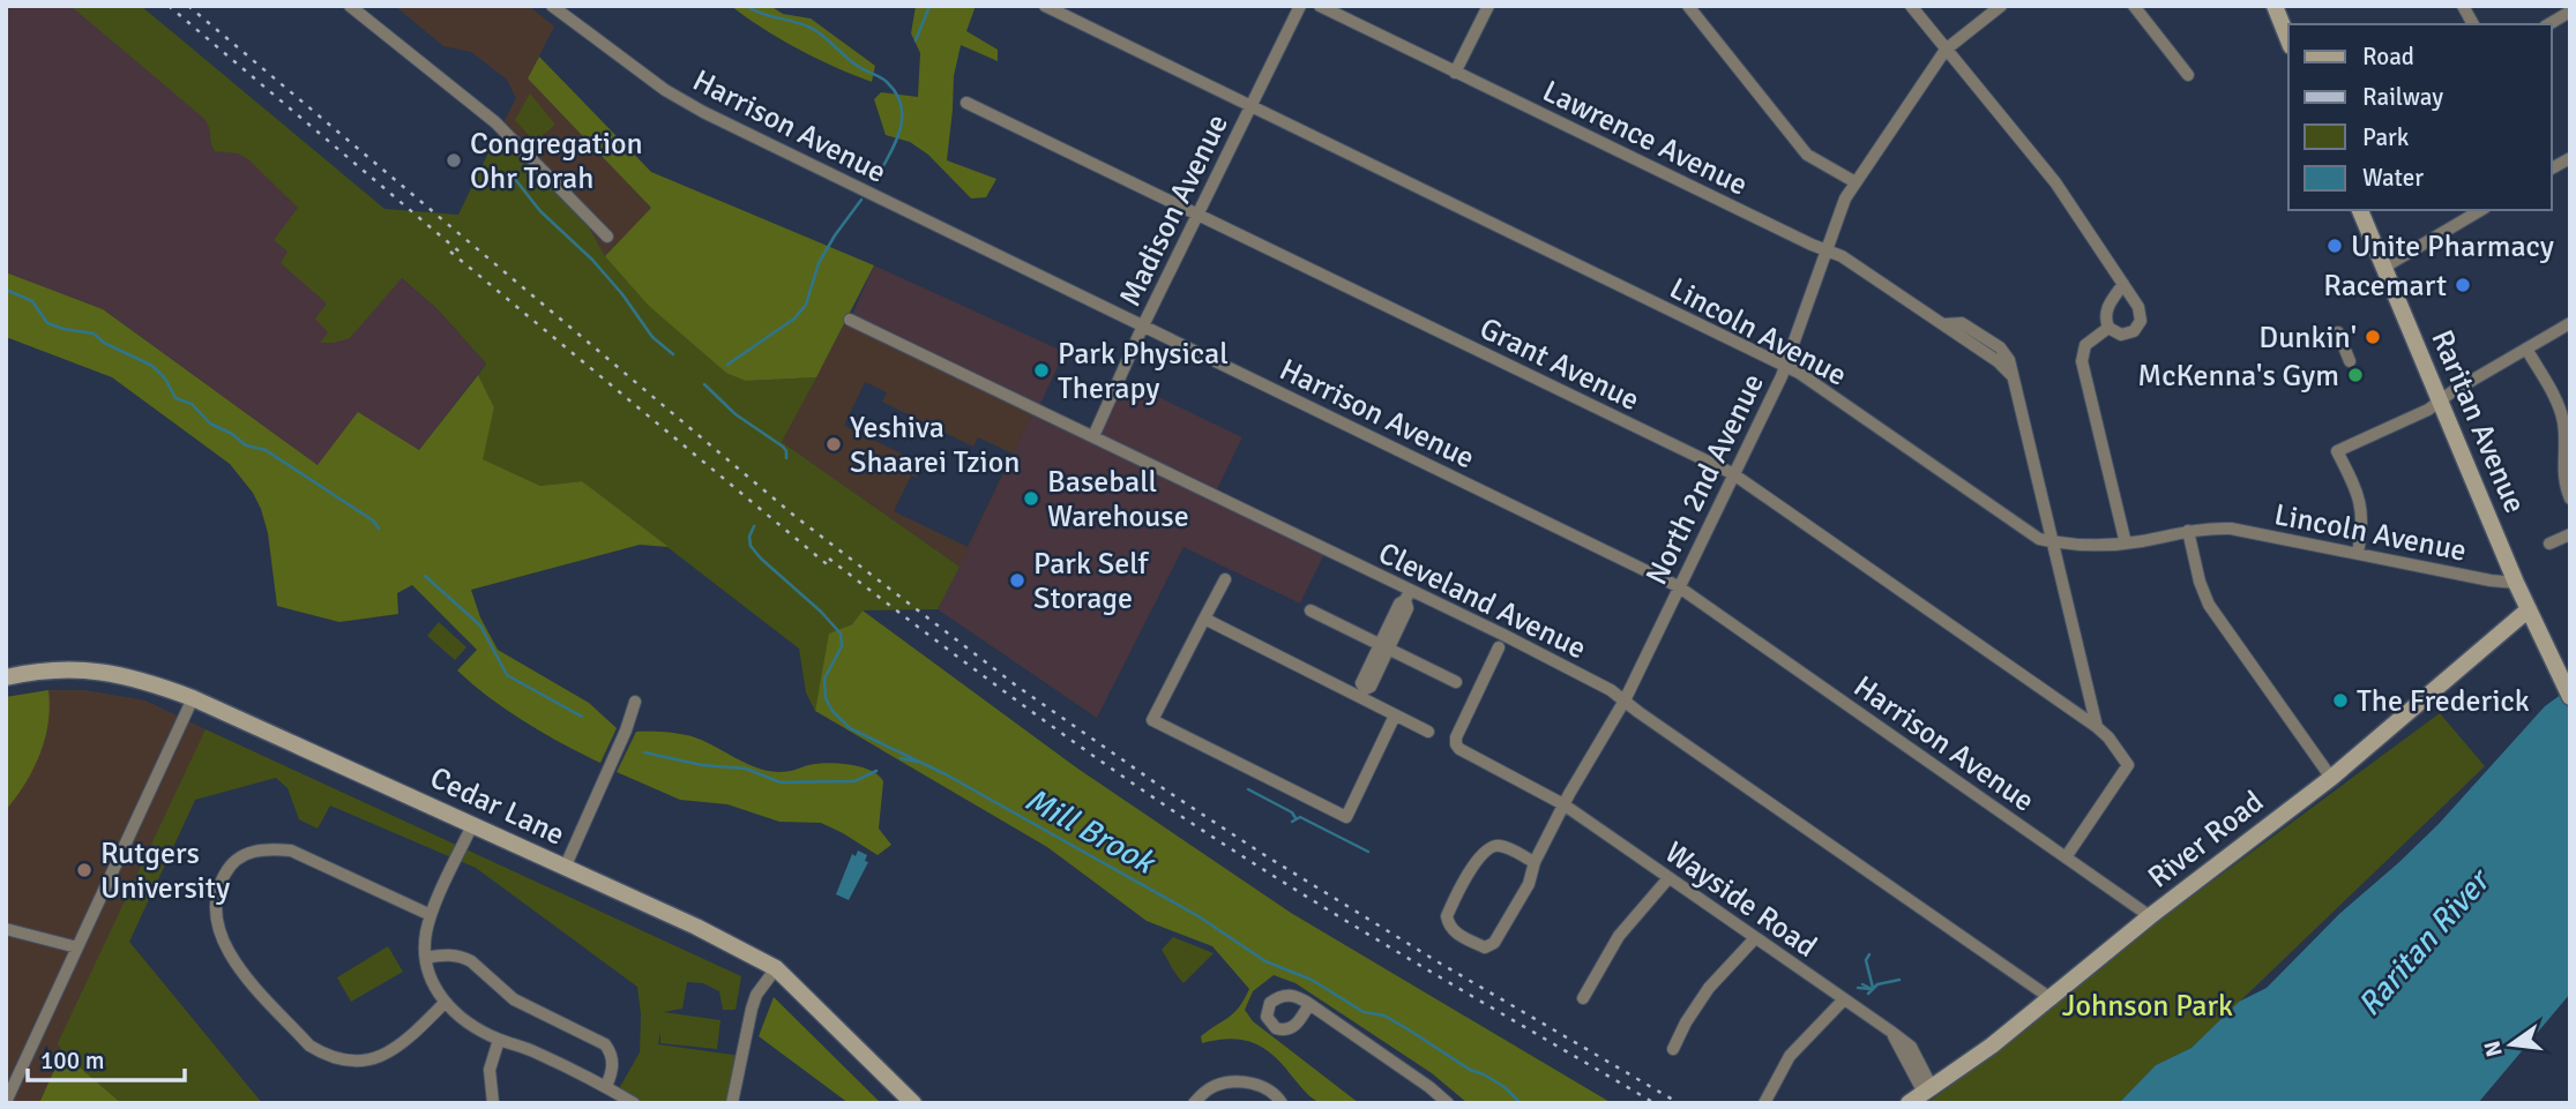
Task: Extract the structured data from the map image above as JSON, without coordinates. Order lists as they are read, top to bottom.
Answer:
{
  "streets": {
    "street": [
      "Harrison Avenue",
      "Lawrence Avenue",
      "Madison Avenue",
      "Lincoln Avenue",
      "Grant Avenue",
      "Raritan Avenue",
      "North 2nd Avenue",
      "Cleveland Avenue",
      "Cedar Lane",
      "River Road",
      "Wayside Road"
    ]
  },
  "crossings": [
    ["Harrison Avenue", "Lawrence Avenue"],
    ["Harrison Avenue", "Madison Avenue"],
    ["Harrison Avenue", "North 2nd Avenue"],
    ["Harrison Avenue", "River Road"],
    ["Lawrence Avenue", "Lincoln Avenue"],
    ["Lawrence Avenue", "Grant Avenue"],
    ["Lawrence Avenue", "North 2nd Avenue"],
    ["Madison Avenue", "Lincoln Avenue"],
    ["Madison Avenue", "Grant Avenue"],
    ["Madison Avenue", "Cleveland Avenue"],
    ["Lincoln Avenue", "Raritan Avenue"],
    ["Lincoln Avenue", "North 2nd Avenue"],
    ["Grant Avenue", "North 2nd Avenue"],
    ["Raritan Avenue", "River Road"],
    ["North 2nd Avenue", "Cleveland Avenue"],
    ["North 2nd Avenue", "Wayside Road"],
    ["Cleveland Avenue", "River Road"],
    ["River Road", "Wayside Road"]
  ],
  "water": ["Mill Brook", "Raritan River"],
  "parks": ["Johnson Park"],
  "places": [
    "Congregation Ohr Torah",
    "Unite Pharmacy",
    "Racemart",
    "Dunkin'",
    "Park Physical Therapy",
    "McKenna's Gym",
    "Yeshiva Shaarei Tzion",
    "Baseball Warehouse",
    "Park Self Storage",
    "The Frederick",
    "Rutgers University"
  ],
  "legend": [
    "Road",
    "Railway",
    "Park",
    "Water"
  ],
  "scale_bar": "100 m",
  "north": "left"
}
